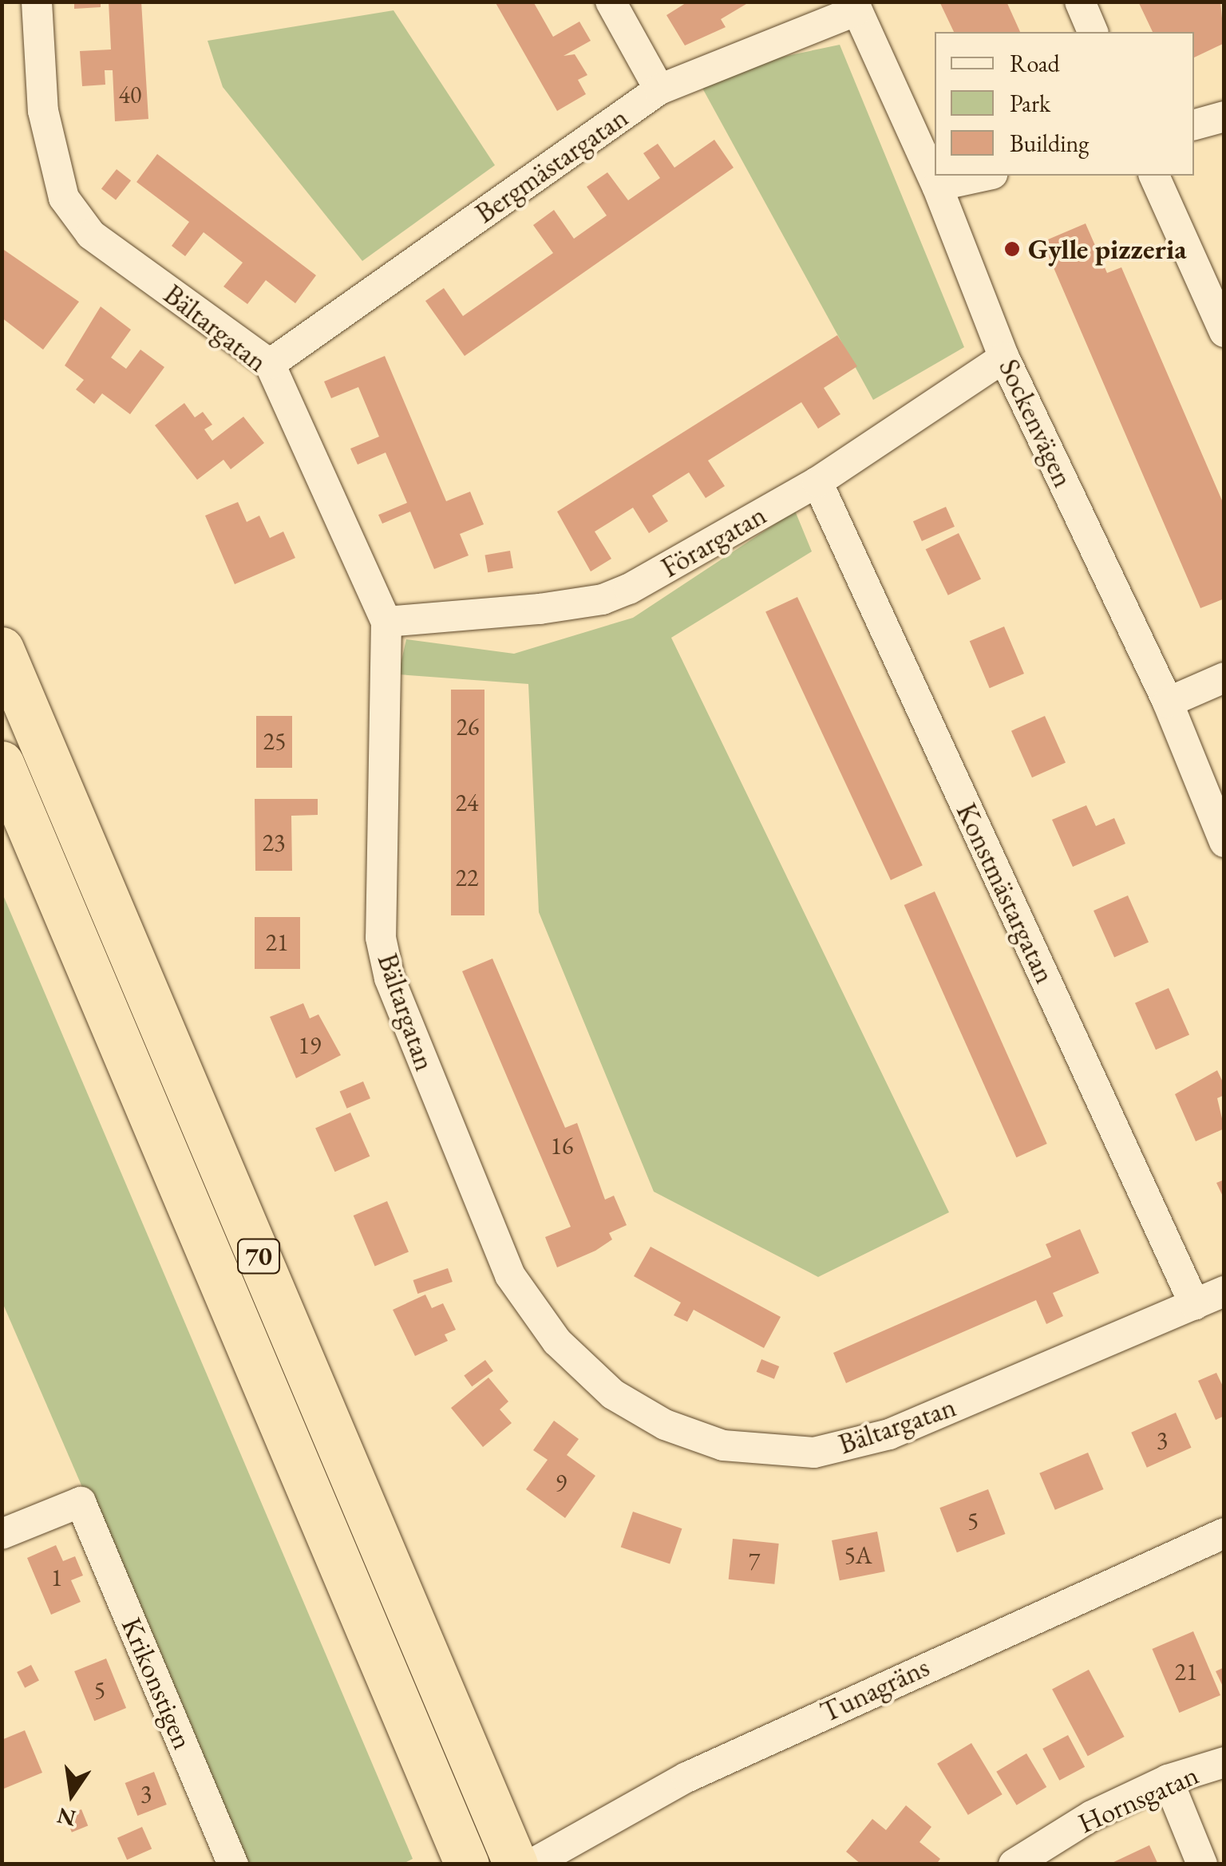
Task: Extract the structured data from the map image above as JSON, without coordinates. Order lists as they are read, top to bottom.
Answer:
{
  "streets": {
    "highway": ["70"],
    "street": [
      "Bergmästargatan",
      "Bältargatan",
      "Sockenvägen",
      "Förargatan",
      "Konstmästargatan",
      "Krikonstigen",
      "Tunagräns",
      "Hornsgatan"
    ]
  },
  "crossings": [
    ["Bergmästargatan", "Bältargatan"],
    ["Bergmästargatan", "Sockenvägen"],
    ["Bältargatan", "Förargatan"],
    ["Bältargatan", "Konstmästargatan"],
    ["Sockenvägen", "Förargatan"],
    ["Förargatan", "Konstmästargatan"],
    ["70", "Tunagräns"]
  ],
  "places": ["Gylle pizzeria"],
  "house_numbers": [
    "40",
    "26",
    "25",
    "24",
    "23",
    "22",
    "21",
    "19",
    "16",
    "3",
    "9",
    "5",
    "5A",
    "7",
    "1",
    "21",
    "5",
    "3"
  ],
  "legend": ["Road", "Park", "Building"],
  "north": "bottom"
}
